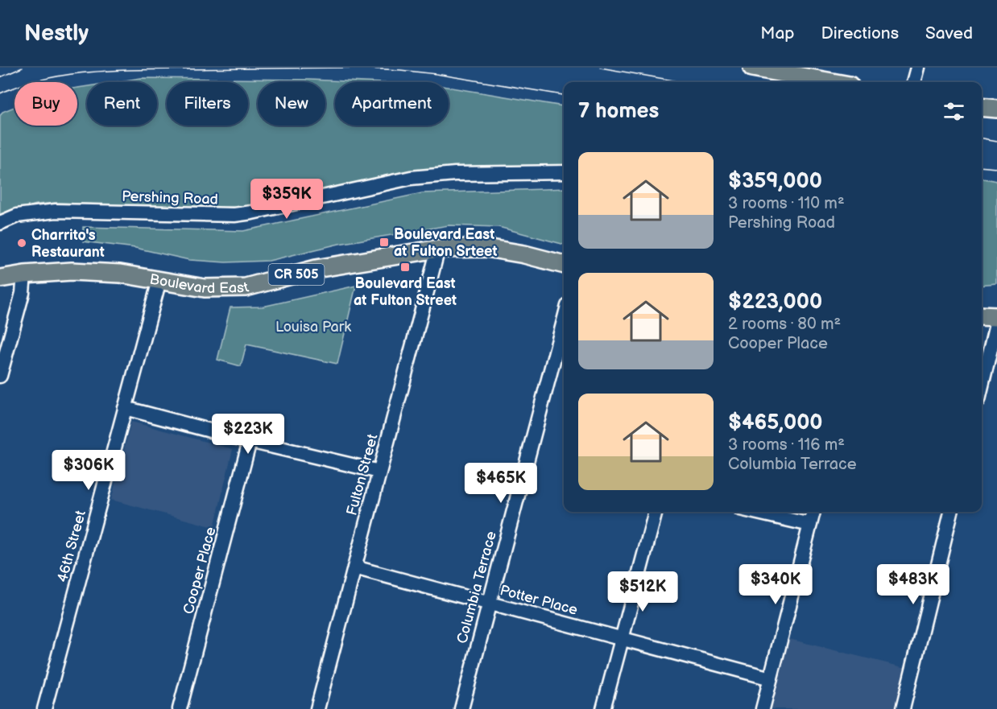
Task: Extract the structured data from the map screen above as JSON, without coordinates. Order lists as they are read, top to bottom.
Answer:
{
  "streets": {
    "main road": ["CR 505", "Boulevard East"],
    "street": [
      "Pershing Road",
      "Fulton Street",
      "46th Street",
      "Cooper Place",
      "Columbia Terrace",
      "Potter Place"
    ]
  },
  "crossings": [
    ["Boulevard East", "Fulton Street"],
    ["Boulevard East", "46th Street"],
    ["Fulton Street", "Potter Place"],
    ["Columbia Terrace", "Potter Place"]
  ],
  "parks": ["Louisa Park"],
  "places": {
    "transit": ["Boulevard East at Fulton Srteet", "Boulevard East at Fulton Street"],
    "other": ["Charrito's Restaurant"]
  },
  "page": {
    "header": "Nestly",
    "nav": ["Map", "Directions", "Saved"],
    "chip": [
      "Buy",
      "Rent",
      "Filters",
      "New",
      "Apartment"
    ],
    "heading": "7 homes",
    "list": [
      {
        "name": "$359,000",
        "note": "3 rooms · 110 m² · Pershing Road"
      },
      {
        "name": "$223,000",
        "note": "2 rooms · 80 m² · Cooper Place"
      },
      {
        "name": "$465,000",
        "note": "3 rooms · 116 m² · Columbia Terrace"
      }
    ],
    "price": [
      "$359K",
      "$223K",
      "$306K",
      "$465K",
      "$340K",
      "$483K",
      "$512K"
    ]
  }
}
